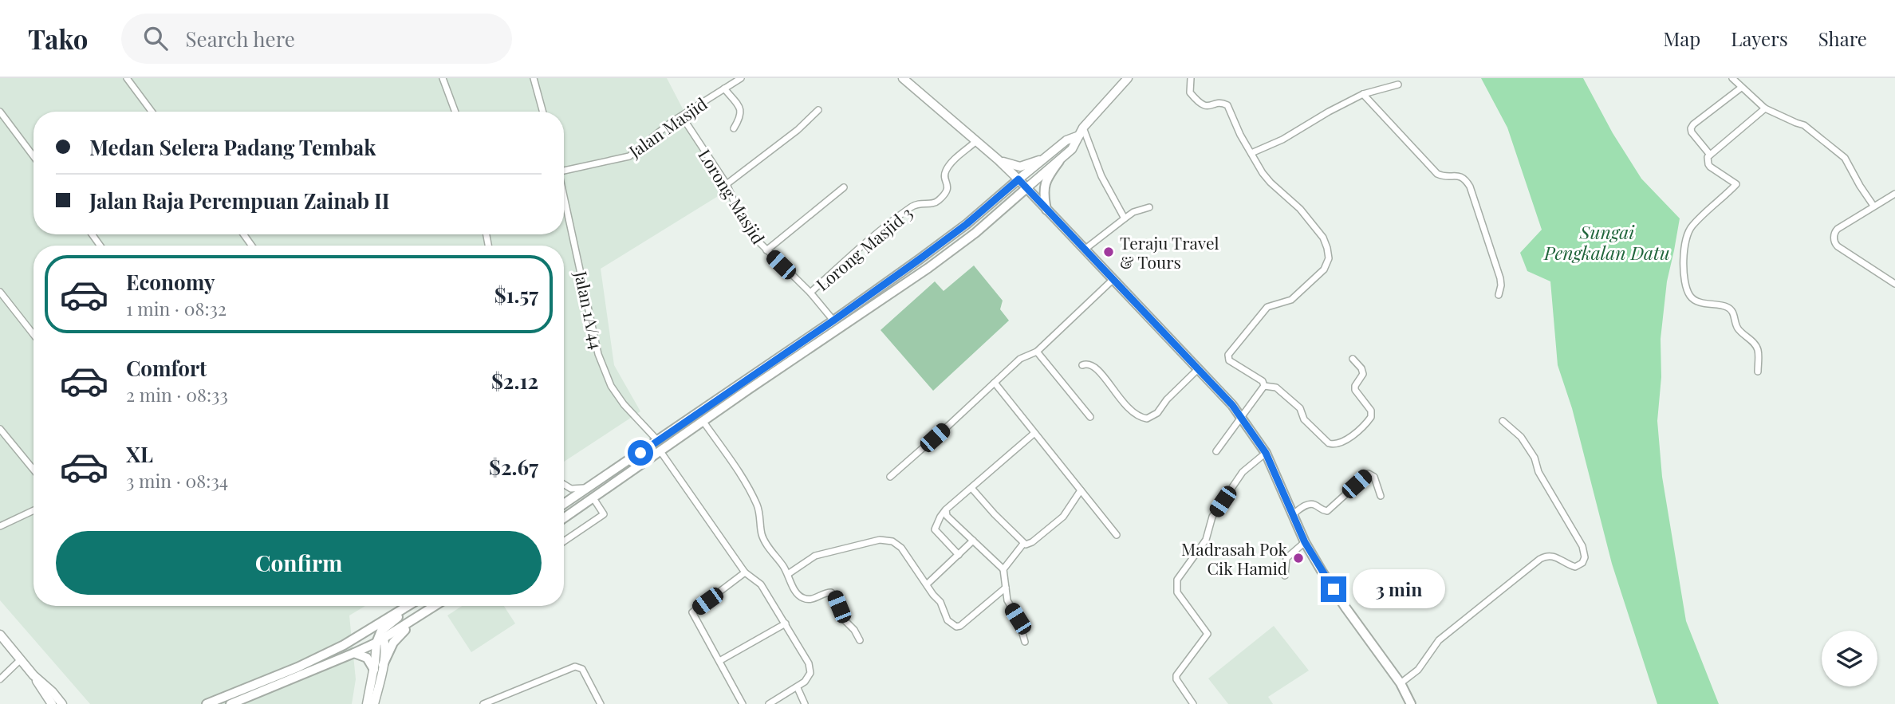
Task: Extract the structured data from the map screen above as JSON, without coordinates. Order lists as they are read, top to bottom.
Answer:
{
  "streets": {
    "street": [
      "Jalan Masjid",
      "Lorong Masjid",
      "Lorong Masjid 3",
      "Jalan 1A/44"
    ]
  },
  "crossings": [
    ["Jalan Masjid", "Lorong Masjid"],
    ["Lorong Masjid", "Lorong Masjid 3"]
  ],
  "water": ["Sungai Pengkalan Datu"],
  "places": ["Teraju Travel & Tours", "Madrasah Pok Cik Hamid"],
  "page": {
    "header": "Tako",
    "search": "Search here",
    "nav": ["Map", "Layers", "Share"],
    "banner": ["Medan Selera Padang Tembak", "Jalan Raja Perempuan Zainab II"],
    "list": [
      {
        "name": "Economy",
        "note": "1 min · 08:32",
        "value": "$1.57"
      },
      {
        "name": "Comfort",
        "note": "2 min · 08:33",
        "value": "$2.12"
      },
      {
        "name": "XL",
        "note": "3 min · 08:34",
        "value": "$2.67"
      }
    ],
    "buttons": "Confirm",
    "bubble": "3 min"
  }
}
